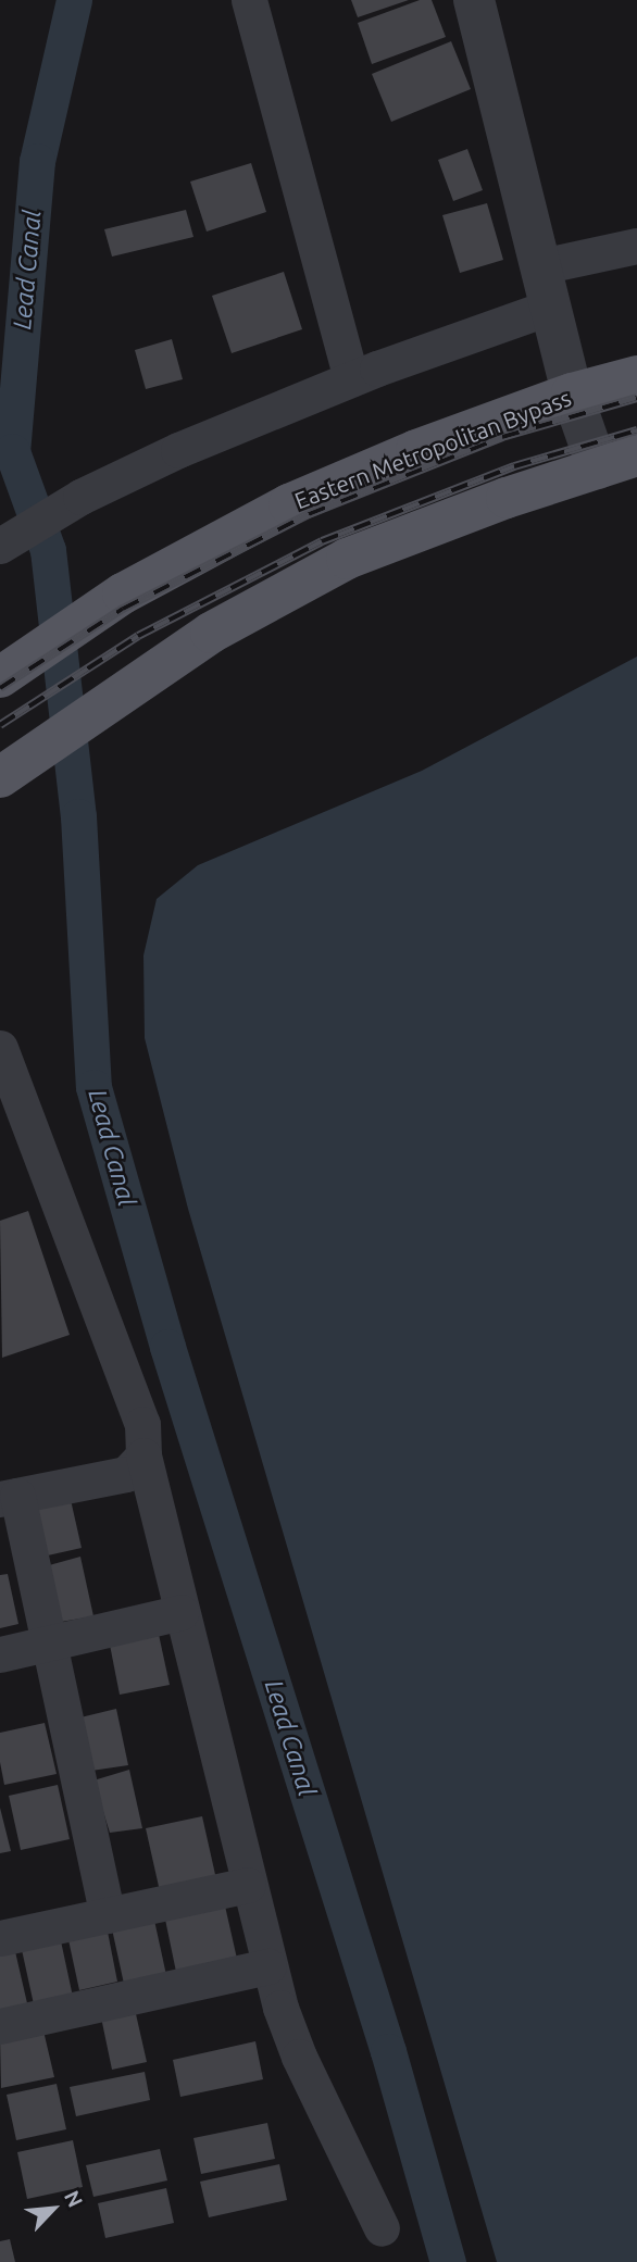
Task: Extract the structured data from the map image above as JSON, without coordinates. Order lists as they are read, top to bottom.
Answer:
{
  "streets": {
    "main road": ["Eastern Metropolitan Bypass"]
  },
  "water": ["Lead Canal"],
  "north": "top right"
}
